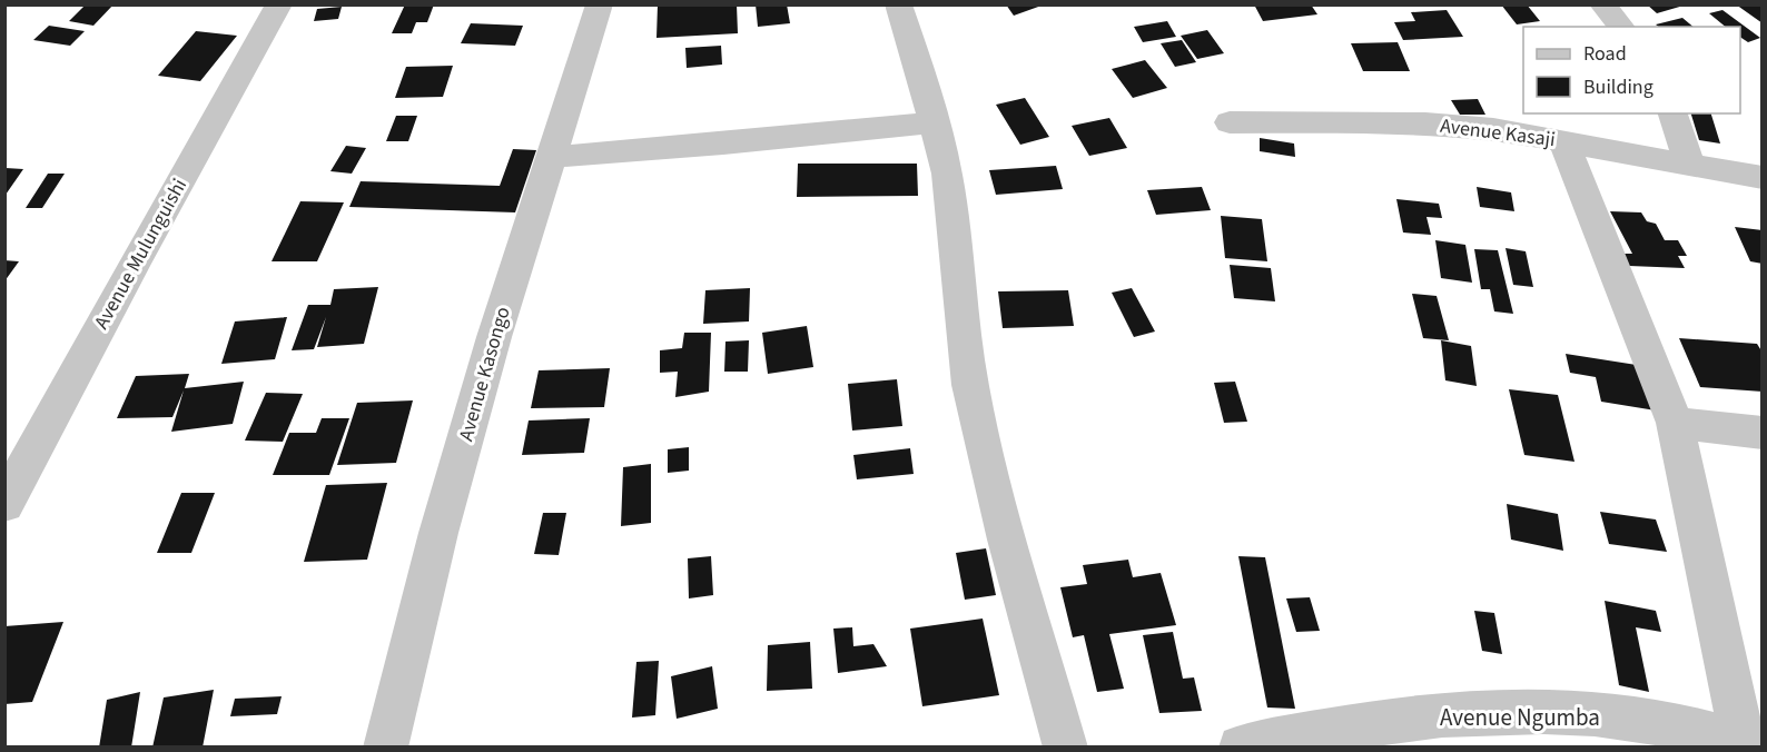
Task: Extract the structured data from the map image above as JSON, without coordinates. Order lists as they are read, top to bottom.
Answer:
{
  "streets": {
    "street": [
      "Avenue Kasaji",
      "Avenue Mulunguishi",
      "Avenue Kasongo",
      "Avenue Ngumba"
    ]
  },
  "legend": ["Road", "Building"]
}
